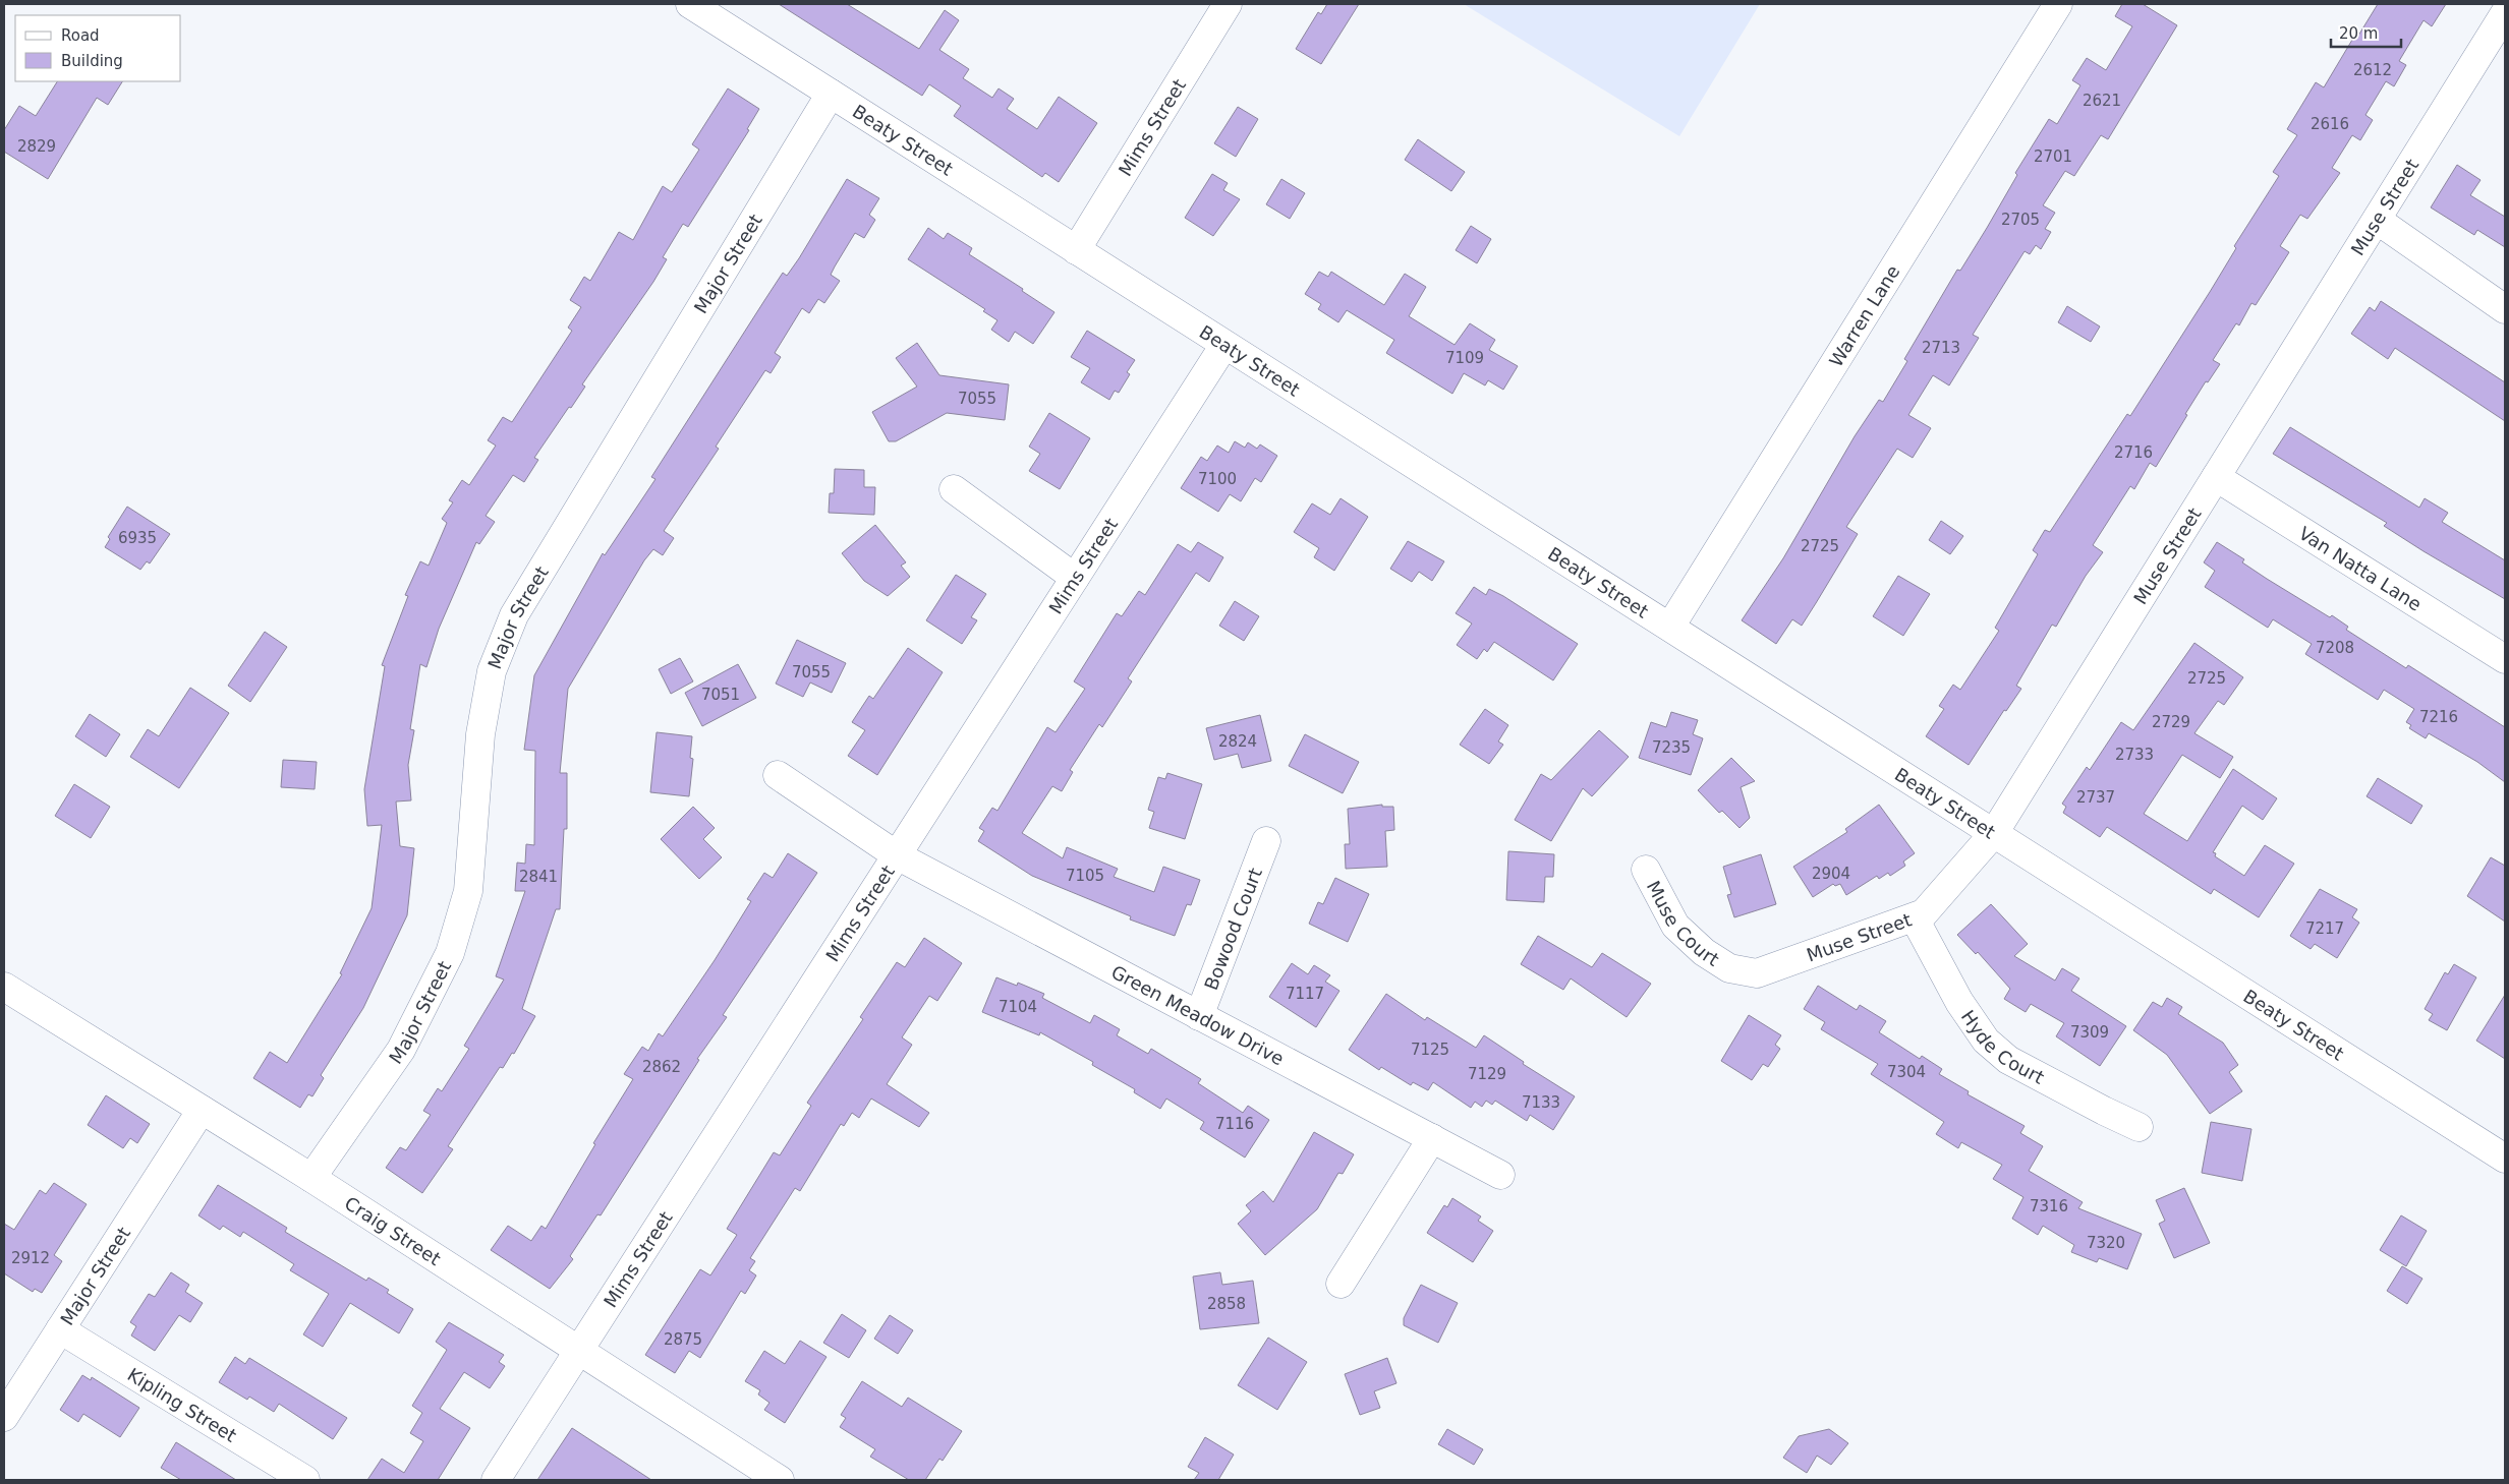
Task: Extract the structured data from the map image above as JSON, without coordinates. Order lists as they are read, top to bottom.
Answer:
{
  "streets": {
    "street": [
      "Mims Street",
      "Beaty Street",
      "Muse Street",
      "Major Street",
      "Warren Lane",
      "Van Natta Lane",
      "Muse Court",
      "Bowood Court",
      "Green Meadow Drive",
      "Hyde Court",
      "Craig Street",
      "Kipling Street"
    ]
  },
  "crossings": [
    ["Mims Street", "Beaty Street"],
    ["Mims Street", "Green Meadow Drive"],
    ["Mims Street", "Craig Street"],
    ["Beaty Street", "Muse Street"],
    ["Beaty Street", "Major Street"],
    ["Beaty Street", "Warren Lane"],
    ["Muse Street", "Van Natta Lane"],
    ["Muse Street", "Muse Court"],
    ["Muse Street", "Hyde Court"],
    ["Major Street", "Craig Street"],
    ["Major Street", "Kipling Street"],
    ["Bowood Court", "Green Meadow Drive"]
  ],
  "house_numbers": [
    "2612",
    "2621",
    "2616",
    "2829",
    "2701",
    "2705",
    "2713",
    "7109",
    "7055",
    "2716",
    "7100",
    "6935",
    "2725",
    "7208",
    "7055",
    "2725",
    "7051",
    "7216",
    "2729",
    "2824",
    "7235",
    "2733",
    "2737",
    "2904",
    "7105",
    "2841",
    "7217",
    "7117",
    "7104",
    "7309",
    "7125",
    "2862",
    "7304",
    "7129",
    "7133",
    "7116",
    "7316",
    "7320",
    "2912",
    "2858",
    "2875"
  ],
  "legend": ["Road", "Building"],
  "scale_bar": "20 m"
}
